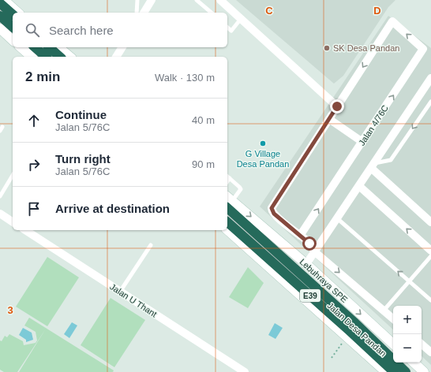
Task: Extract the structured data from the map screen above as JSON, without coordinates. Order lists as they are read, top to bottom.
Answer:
{
  "streets": {
    "highway": ["Lebuhraya SPE", "E39"],
    "street": ["Jalan 4/76C", "Jalan U Thant", "Jalan Desa Pandan"]
  },
  "crossings": [
    ["Lebuhraya SPE", "Jalan Desa Pandan"]
  ],
  "places": ["SK Desa Pandan", "G Village Desa Pandan"],
  "page": {
    "search": "Search here",
    "heading": ["2 min", "Walk · 130 m"],
    "list": [
      ["Continue", "Jalan 5/76C", "40 m"],
      ["Turn right", "Jalan 5/76C", "90 m"],
      "Arrive at destination"
    ],
    "map_buttons": ["+", "−"]
  },
  "grid": {
    "columns": ["C", "D"],
    "rows": ["3"]
  }
}
